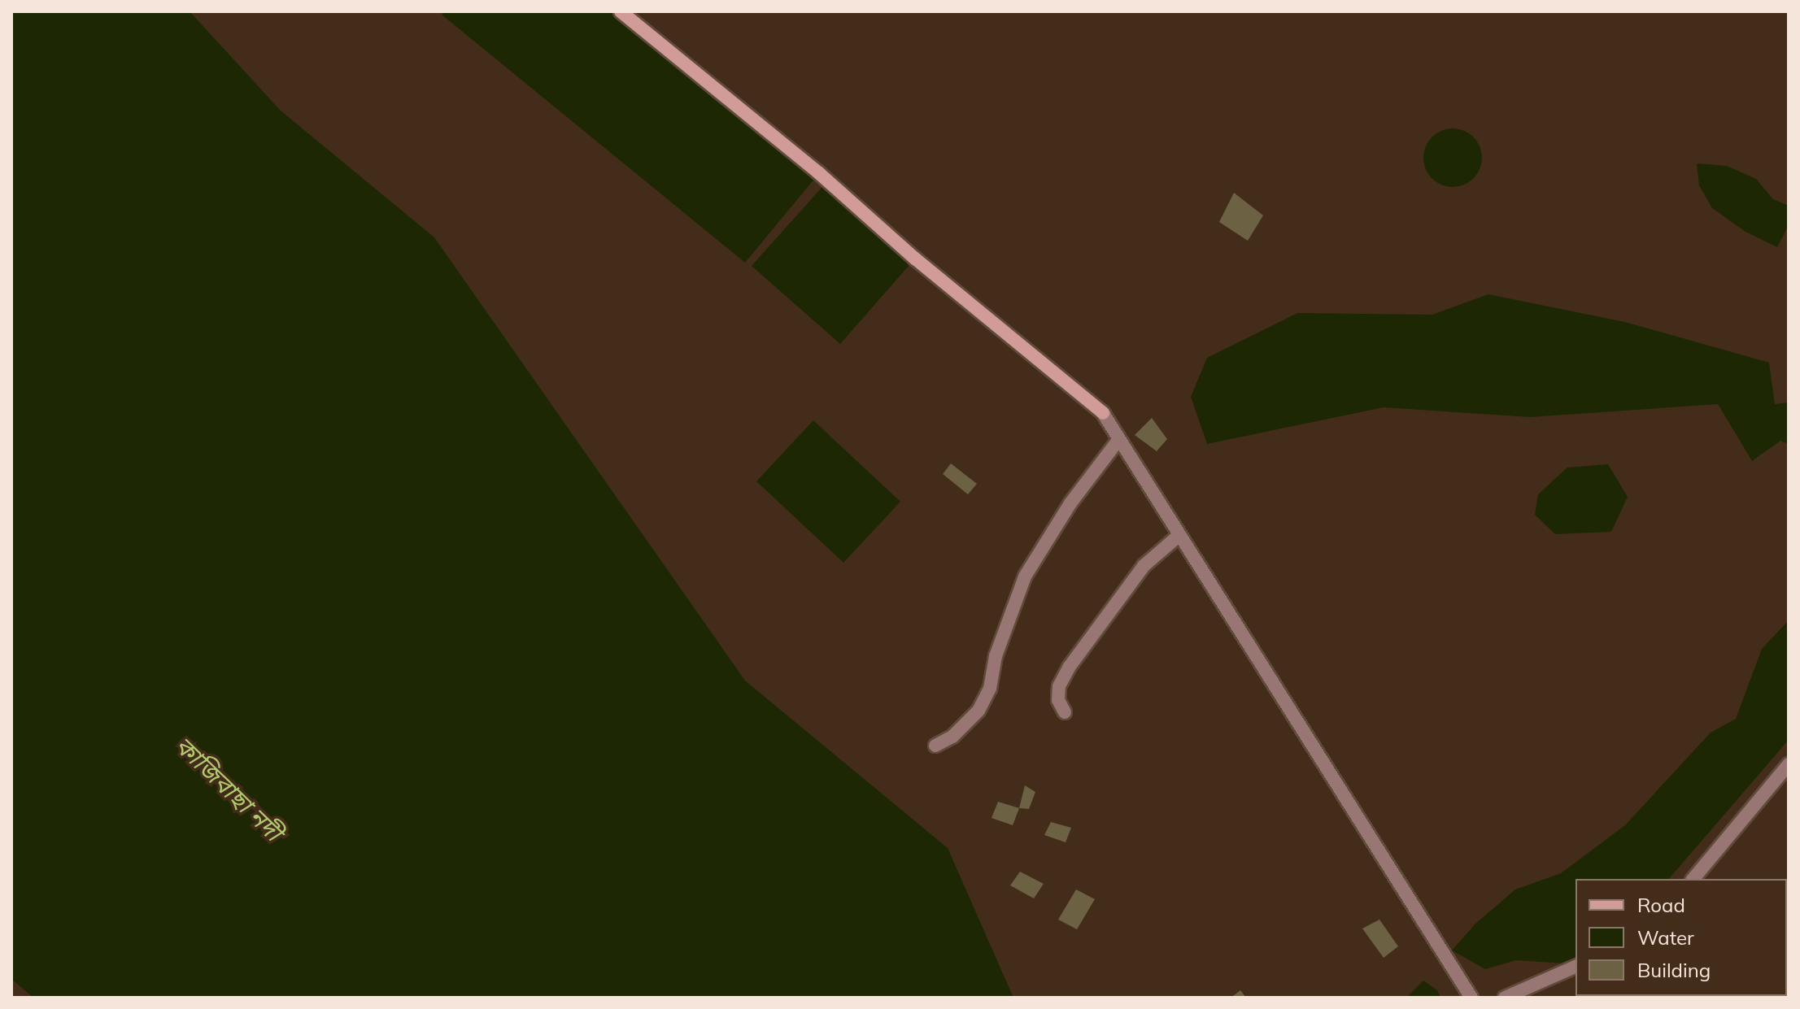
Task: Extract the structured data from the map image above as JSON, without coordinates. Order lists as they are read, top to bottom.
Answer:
{
  "water": ["কাজিবাছা নদী"],
  "legend": ["Road", "Water", "Building"]
}
